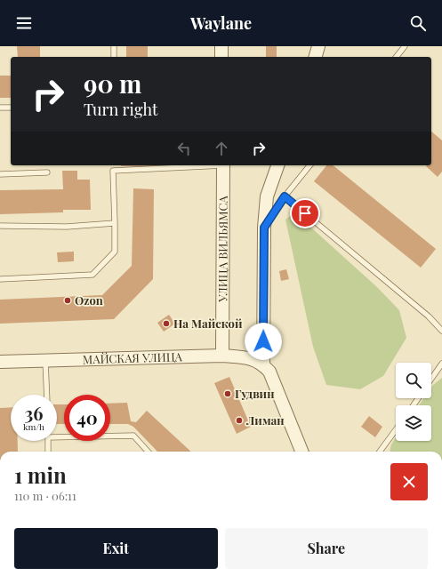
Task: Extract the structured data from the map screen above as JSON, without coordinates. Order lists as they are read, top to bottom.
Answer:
{
  "streets": {
    "street": ["УЛИЦА ВИЛЬЯМСА", "МАЙСКАЯ УЛИЦА"]
  },
  "crossings": [
    ["УЛИЦА ВИЛЬЯМСА", "МАЙСКАЯ УЛИЦА"]
  ],
  "places": [
    "Ozon",
    "На Майской",
    "Гудвин",
    "Лиман"
  ],
  "page": {
    "header": "Waylane",
    "turn": ["90 m", "Turn right"],
    "speed": "36 km/h",
    "limit": "40",
    "heading": ["1 min", "110 m · 06:11"],
    "buttons": ["Exit", "Share"]
  }
}
